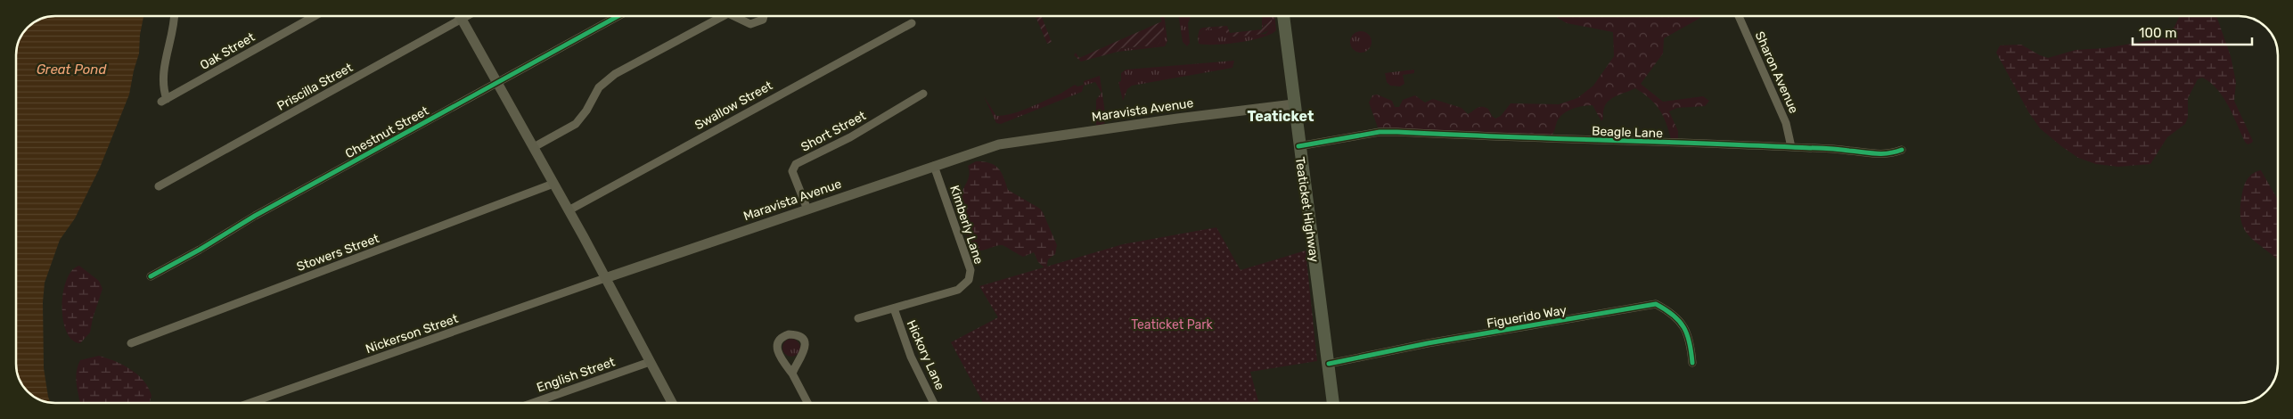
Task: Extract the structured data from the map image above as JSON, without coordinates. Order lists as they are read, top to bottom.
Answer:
{
  "streets": {
    "main road": ["Maravista Avenue", "Teaticket Highway"],
    "street": [
      "Oak Street",
      "Sharon Avenue",
      "Priscilla Street",
      "Swallow Street",
      "Short Street",
      "Chestnut Street",
      "Beagle Lane",
      "Kimberly Lane",
      "Stowers Street",
      "Figuerido Way",
      "Nickerson Street",
      "Hickory Lane",
      "English Street"
    ]
  },
  "crossings": [
    ["Sharon Avenue", "Beagle Lane"],
    ["Maravista Avenue", "Short Street"],
    ["Maravista Avenue", "Teaticket Highway"],
    ["Maravista Avenue", "Kimberly Lane"],
    ["Maravista Avenue", "Nickerson Street"],
    ["Beagle Lane", "Teaticket Highway"],
    ["Teaticket Highway", "Figuerido Way"],
    ["Kimberly Lane", "Hickory Lane"]
  ],
  "districts": ["Teaticket"],
  "water": ["Great Pond"],
  "parks": ["Teaticket Park"],
  "scale_bar": "100 m"
}
